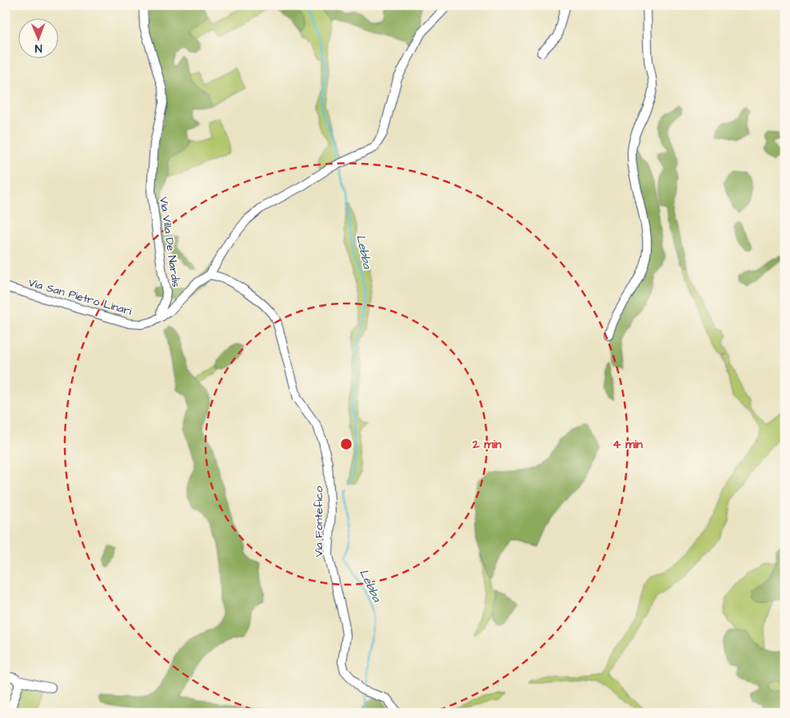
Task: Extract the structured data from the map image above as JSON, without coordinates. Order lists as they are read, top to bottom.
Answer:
{
  "streets": {
    "street": ["Via Villa De Nardis", "Via San Pietro Linari", "Via Fontefico"]
  },
  "crossings": [
    ["Via Villa De Nardis", "Via San Pietro Linari"],
    ["Via San Pietro Linari", "Via Fontefico"]
  ],
  "water": ["Lebba"],
  "north": "bottom",
  "rings": ["2 min", "4 min"]
}
